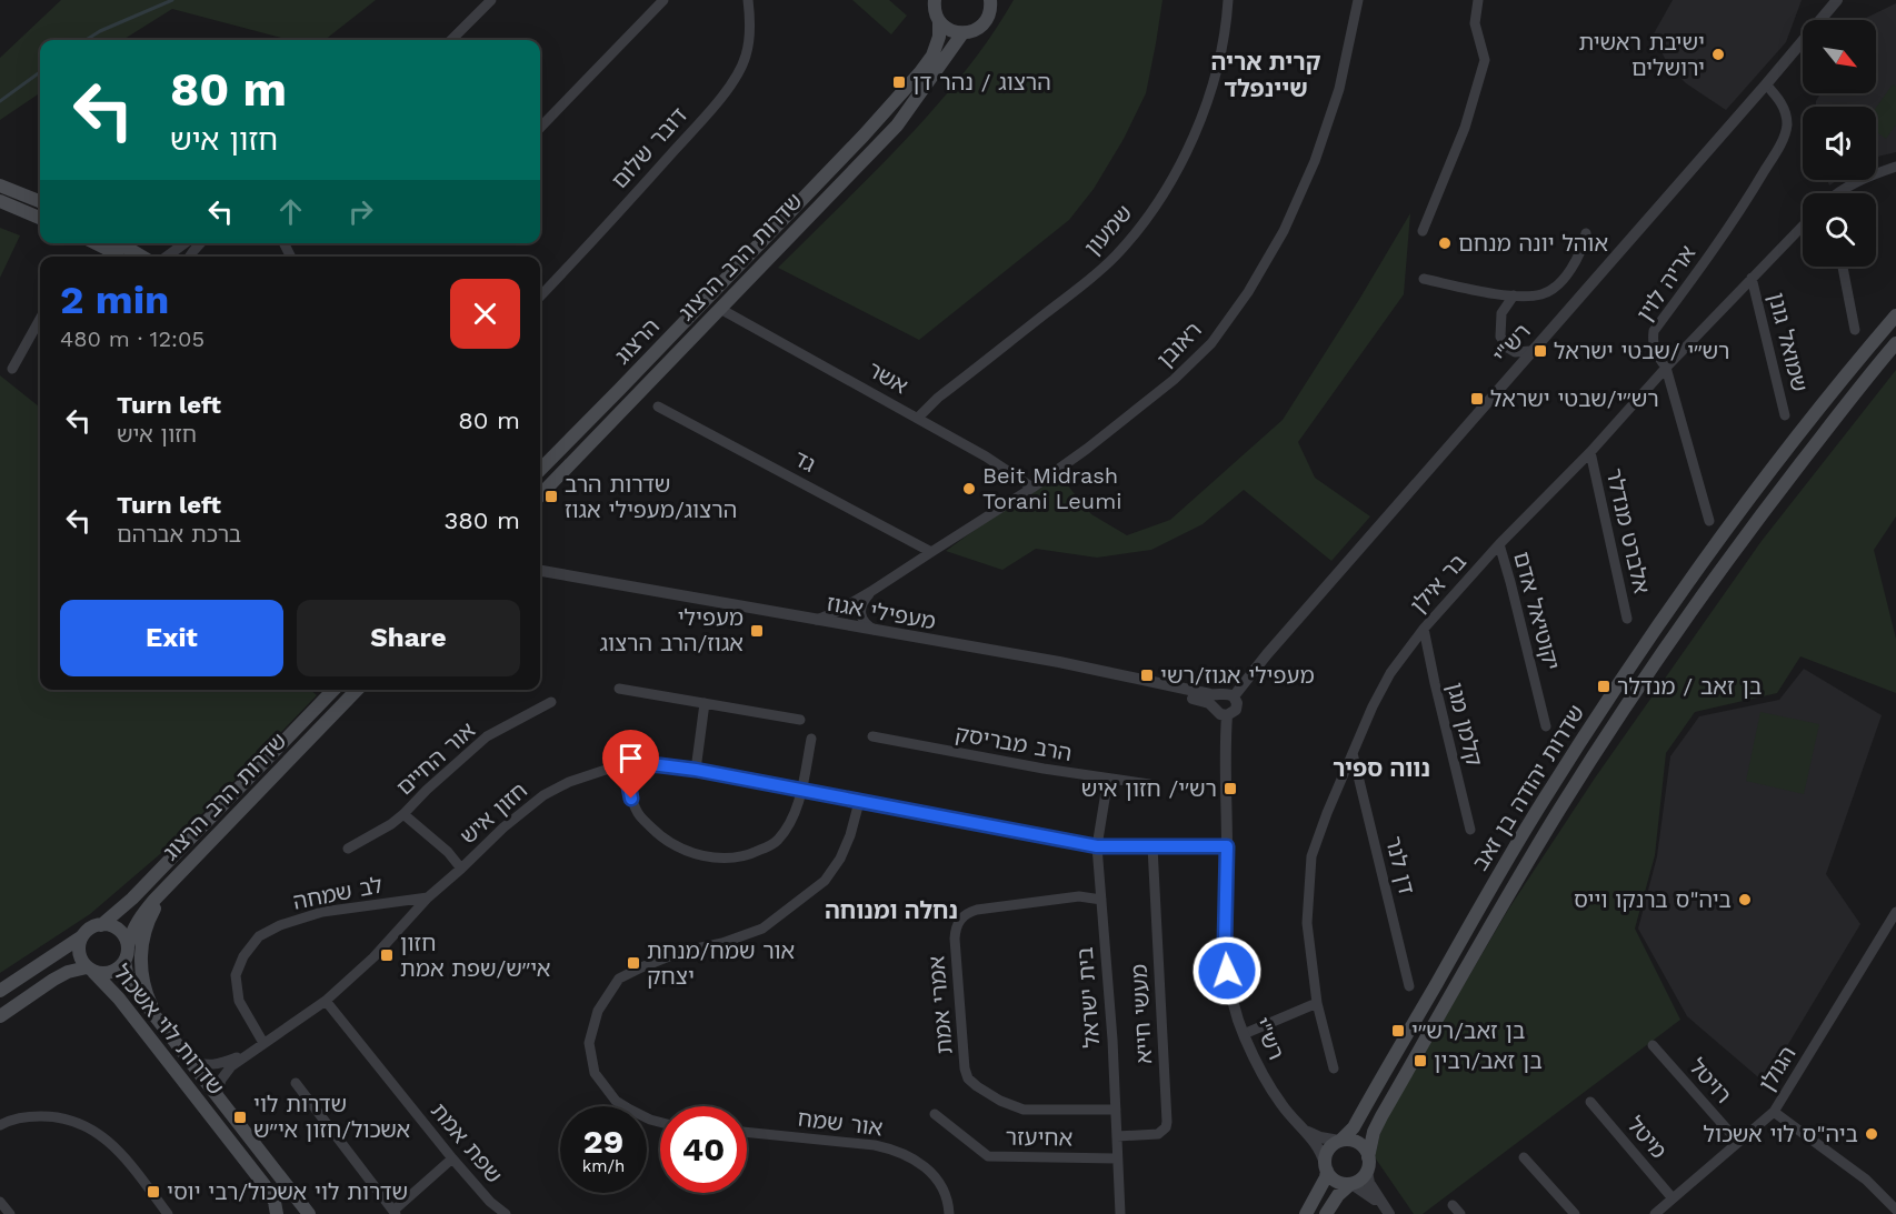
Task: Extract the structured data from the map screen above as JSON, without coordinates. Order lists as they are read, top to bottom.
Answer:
{
  "streets": {
    "main road": [
      "שדרות הרב הרצוג",
      "הרצוג",
      "שדרות יהודה בן זאב",
      "שדרות לוי אשכול"
    ],
    "street": [
      "דובר שלום",
      "שמעון",
      "אריה לוין",
      "שמואל גונן",
      "רש\"י",
      "ראובן",
      "אשר",
      "גד",
      "אלברט מנדלר",
      "בר אילן",
      "יקוטיאל אדם",
      "מעפילי אגוז",
      "קלמן מגן",
      "הרב מבריסק",
      "אור החיים",
      "חזון איש",
      "דן לנר",
      "לב שמחה",
      "בית ישראל",
      "אמרי אמת",
      "מעשי חייא",
      "הגולן",
      "רויטל",
      "אור שמח",
      "אחיעזר",
      "מיטל",
      "שפת אמת"
    ]
  },
  "crossings": [
    ["שמעון", "אשר"],
    ["שדרות הרב הרצוג", "אשר"],
    ["שדרות הרב הרצוג", "שדרות לוי אשכול"],
    ["אריה לוין", "רש\"י"],
    ["אריה לוין", "בר אילן"],
    ["שמואל גונן", "בר אילן"],
    ["רש\"י", "מעפילי אגוז"],
    ["רש\"י", "שדרות יהודה בן זאב"],
    ["רש\"י", "חזון איש"],
    ["ראובן", "אשר"],
    ["ראובן", "גד"],
    ["ראובן", "מעפילי אגוז"],
    ["אלברט מנדלר", "בר אילן"],
    ["בר אילן", "יקוטיאל אדם"],
    ["בר אילן", "קלמן מגן"],
    ["בר אילן", "דן לנר"],
    ["הרב מבריסק", "בית ישראל"],
    ["חזון איש", "לב שמחה"],
    ["חזון איש", "בית ישראל"],
    ["חזון איש", "מעשי חייא"],
    ["חזון איש", "שדרות לוי אשכול"],
    ["חזון איש", "שפת אמת"],
    ["בית ישראל", "אמרי אמת"],
    ["בית ישראל", "מעשי חייא"],
    ["בית ישראל", "אחיעזר"],
    ["הגולן", "רויטל"],
    ["הגולן", "מיטל"]
  ],
  "districts": ["קרית אריה שיינפלד", "נווה ספיר", "נחלה ומנוחה"],
  "places": {
    "other": [
      "ישיבת ראשית ירושלים",
      "אוהל יונה מנחם",
      "Beit Midrash Torani Leumi",
      "ביה\"ס ברנקו וייס",
      "ביה\"ס לוי אשכול"
    ],
    "transit": [
      "הרצוג / נהר דן",
      "רש״י /שבטי ישראל",
      "רש״י/שבטי ישראל",
      "שדרות הרב הרצוג/מעפילי אגוז",
      "מעפילי אגוז/הרב הרצוג",
      "מעפילי אגוז/רשי",
      "בן זאב / מנדלר",
      "רש׳י/ חזון איש",
      "חזון אי״ש/שפת אמת",
      "אור שמח/מנחת יצחק",
      "בן זאב/רש״י",
      "בן זאב/רבין",
      "שדרות לוי אשכול/חזון אי״ש",
      "שדרות לוי אשכול/רבי יוסי"
    ]
  },
  "north": "bottom right",
  "page": {
    "turn": ["80 m", "חזון איש"],
    "heading": ["2 min", "480 m · 12:05"],
    "list": [
      {
        "name": "Turn left",
        "note": "חזון איש",
        "value": "80 m"
      },
      {
        "name": "Turn left",
        "note": "ברכת אברהם",
        "value": "380 m"
      }
    ],
    "buttons": ["Exit", "Share"],
    "speed": "29 km/h",
    "limit": "40"
  }
}
